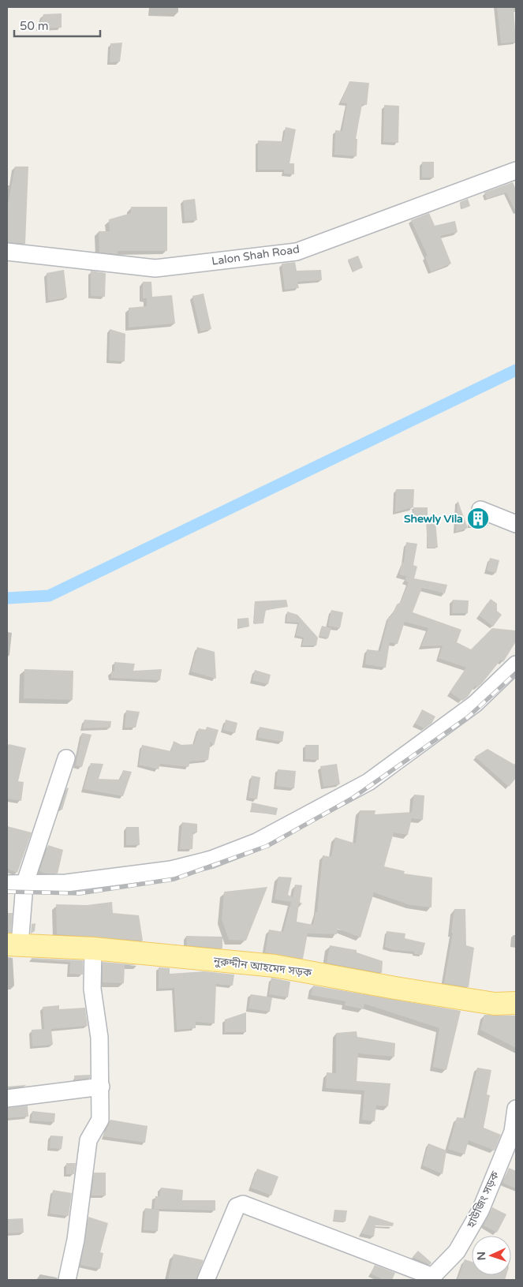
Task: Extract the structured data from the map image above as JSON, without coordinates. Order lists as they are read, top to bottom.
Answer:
{
  "streets": {
    "main road": ["নুরুদ্দীন আহমেদ সড়ক"],
    "street": ["Lalon Shah Road", "হাউজিং সড়ক"]
  },
  "places": {
    "building": ["Shewly Vila"]
  },
  "scale_bar": "50 m",
  "north": "left"
}
